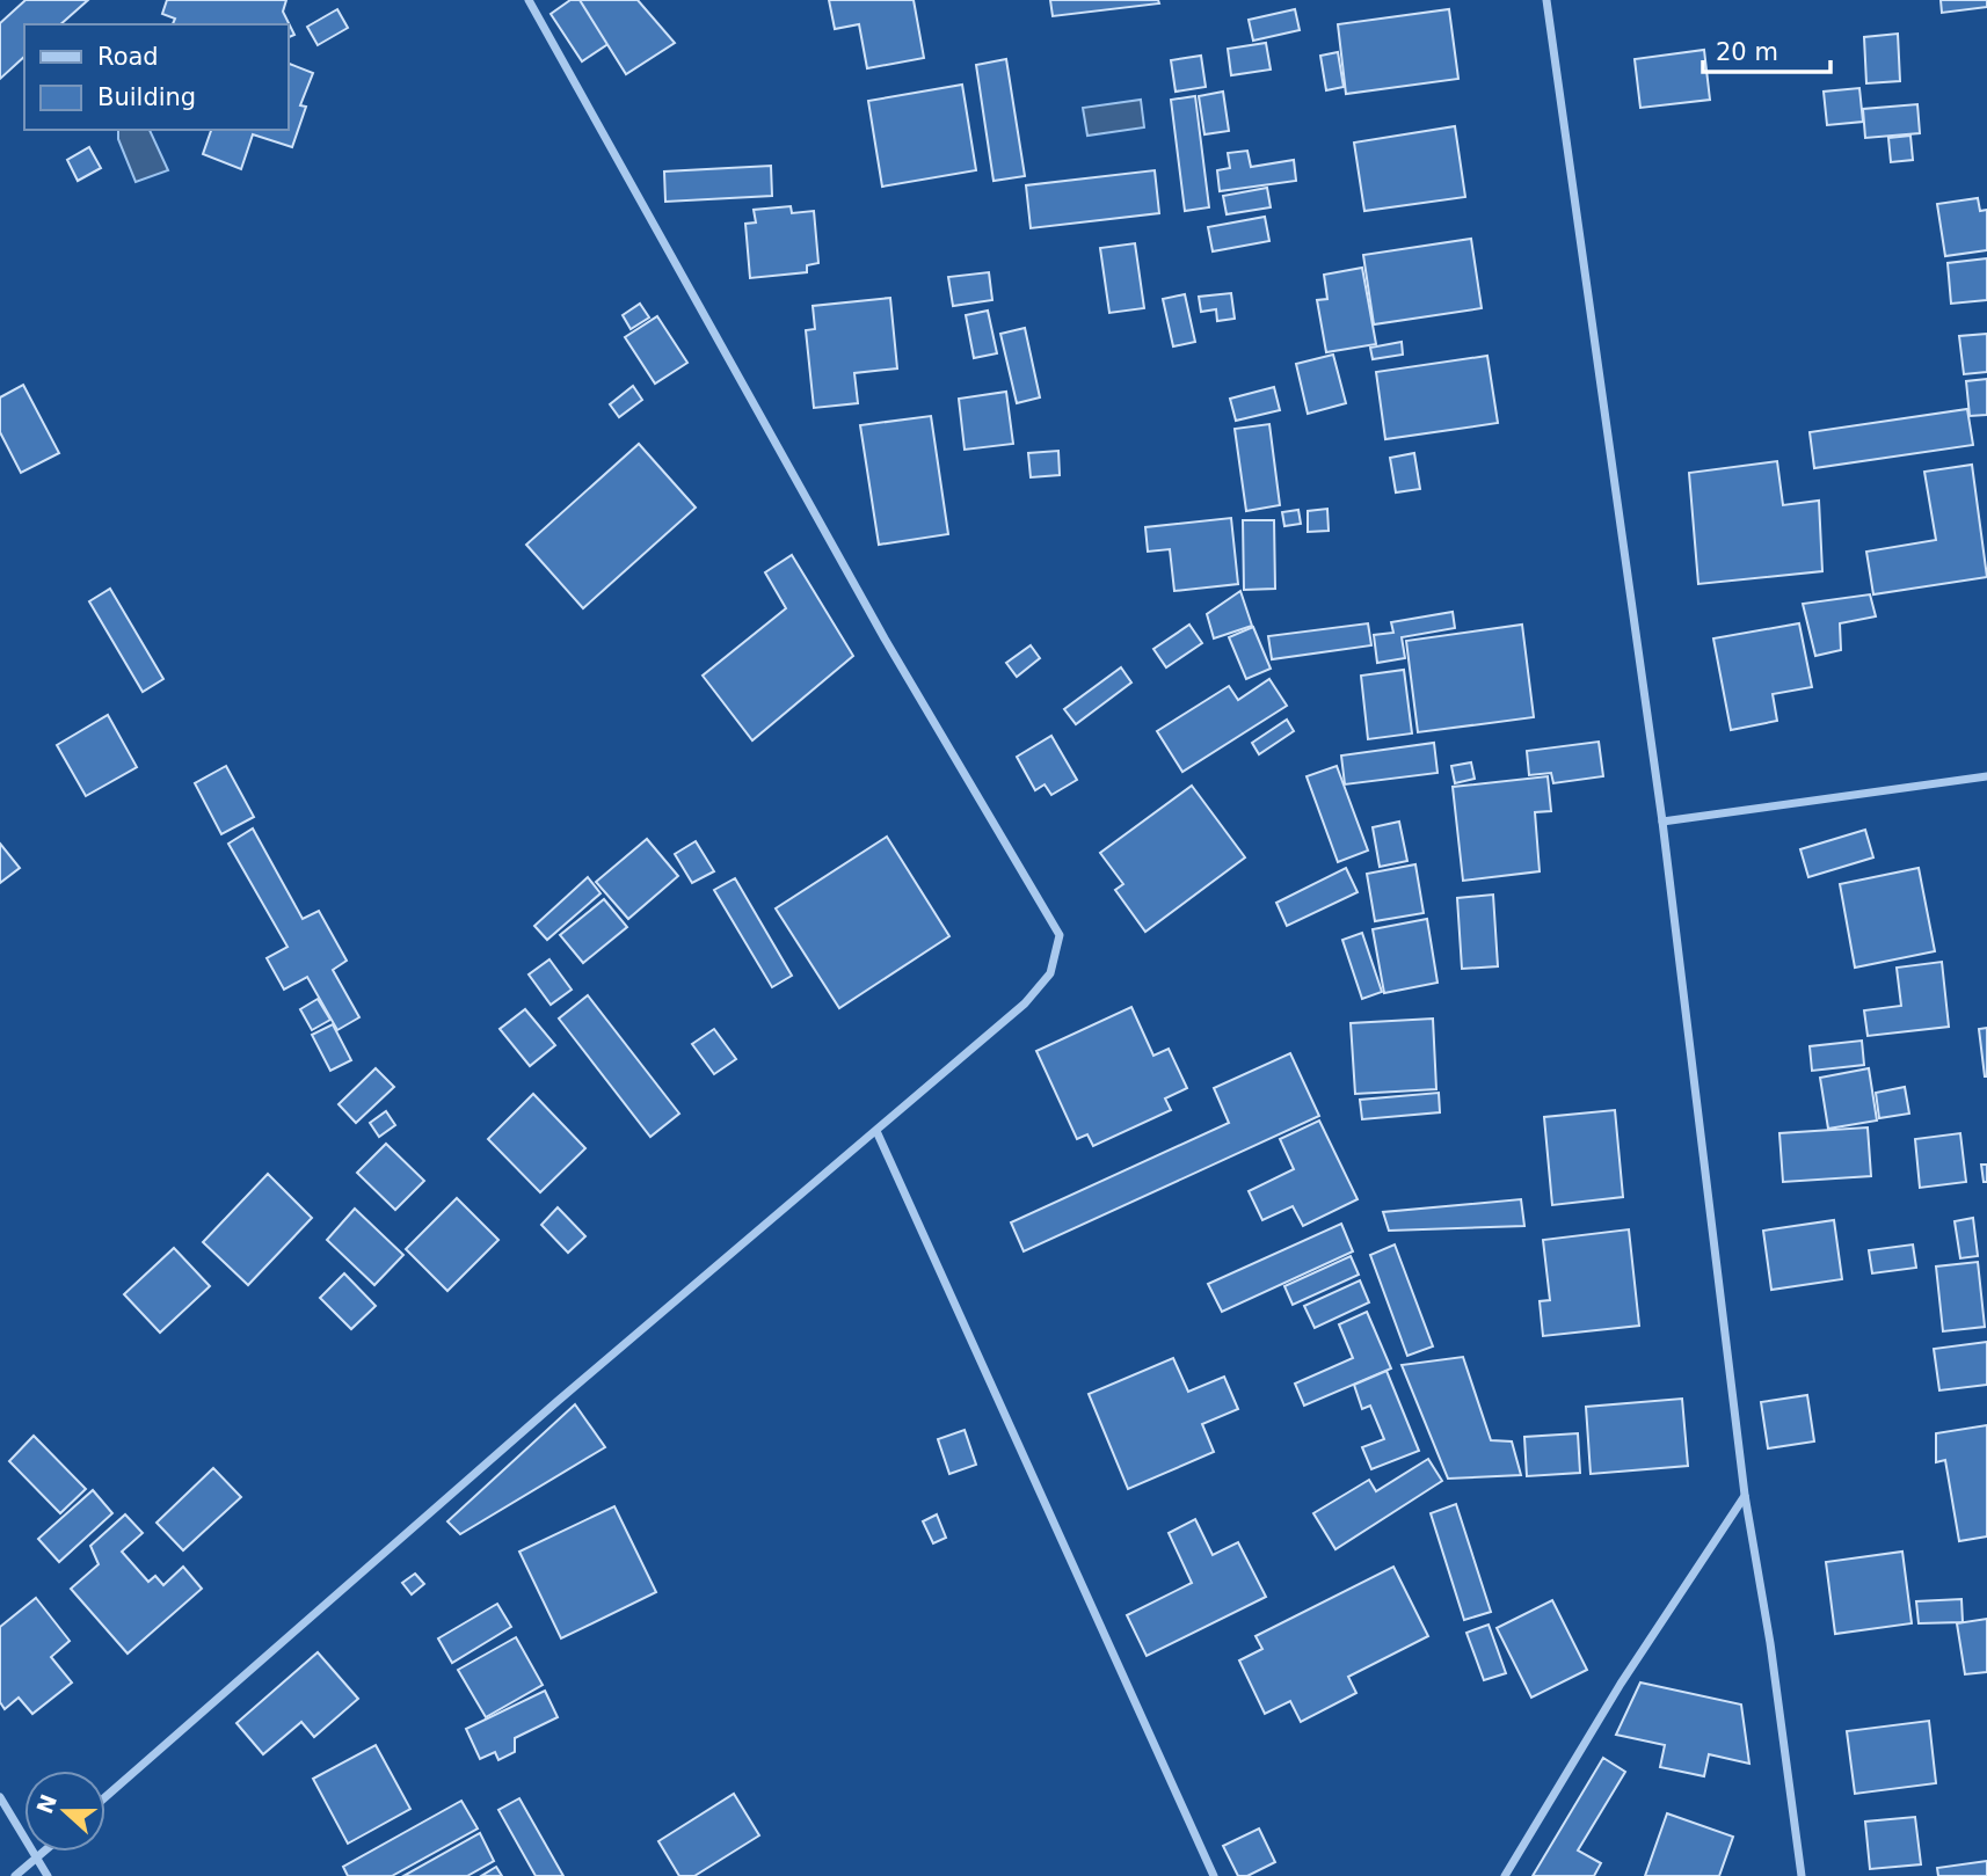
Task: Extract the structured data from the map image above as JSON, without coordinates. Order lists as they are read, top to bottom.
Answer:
{
  "legend": ["Road", "Building"],
  "scale_bar": "20 m",
  "north": "left"
}
